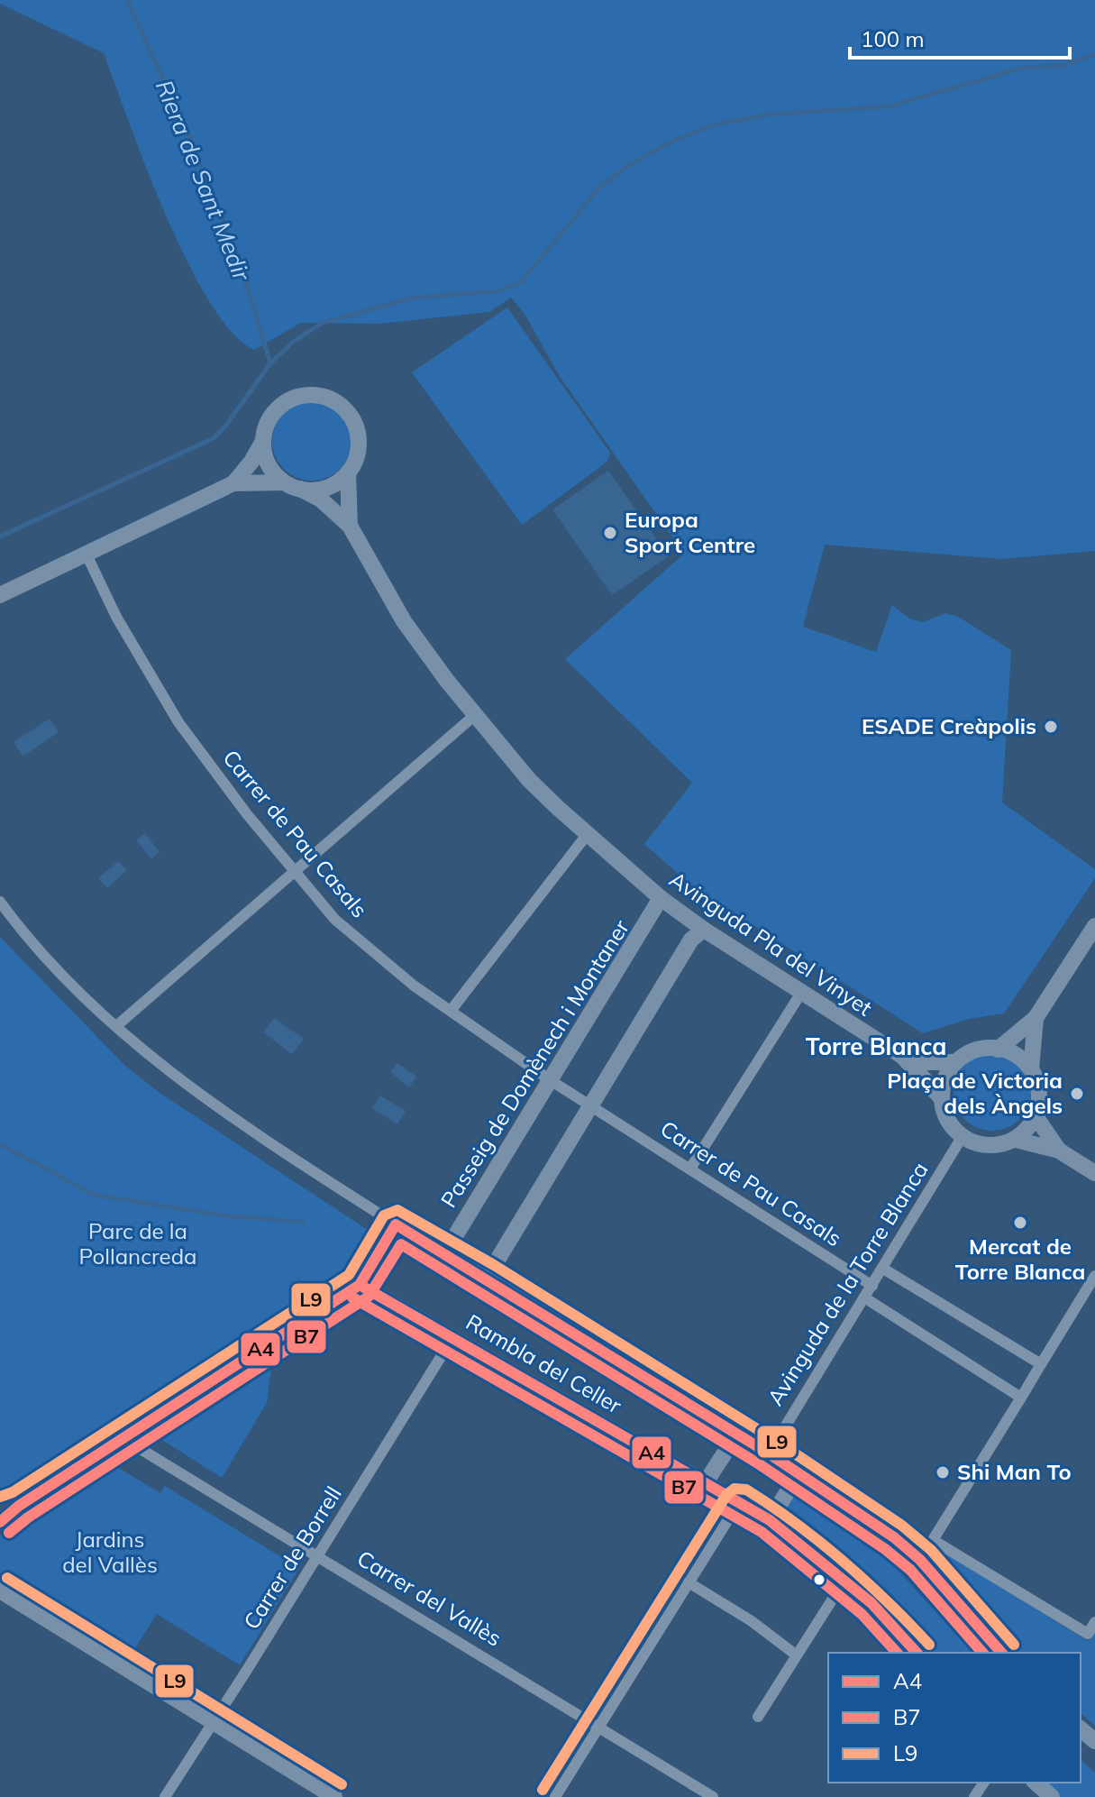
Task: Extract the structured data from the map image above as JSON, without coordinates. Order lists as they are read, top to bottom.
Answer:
{
  "streets": {
    "street": [
      "Carrer de Pau Casals",
      "Avinguda Pla del Vinyet",
      "Passeig de Domènech i Montaner",
      "Avinguda de la Torre Blanca",
      "Rambla del Celler",
      "Carrer de Borrell",
      "Carrer del Vallès"
    ]
  },
  "crossings": [
    ["Carrer de Pau Casals", "Passeig de Domènech i Montaner"],
    ["Carrer de Pau Casals", "Avinguda de la Torre Blanca"],
    ["Avinguda Pla del Vinyet", "Passeig de Domènech i Montaner"],
    ["Avinguda Pla del Vinyet", "Avinguda de la Torre Blanca"],
    ["Passeig de Domènech i Montaner", "Rambla del Celler"],
    ["Avinguda de la Torre Blanca", "Rambla del Celler"],
    ["Rambla del Celler", "Carrer de Borrell"],
    ["Carrer de Borrell", "Carrer del Vallès"]
  ],
  "districts": ["Torre Blanca"],
  "water": ["Riera de Sant Medir"],
  "parks": ["Parc de la Pollancreda", "Jardins del Vallès"],
  "places": [
    "Europa Sport Centre",
    "ESADE Creàpolis",
    "Plaça de Victoria dels Àngels",
    "Mercat de Torre Blanca",
    "Shi Man To"
  ],
  "lines": ["transit line L9", "transit line A4", "transit line B7"],
  "legend": ["A4", "B7", "L9"],
  "scale_bar": "100 m"
}
